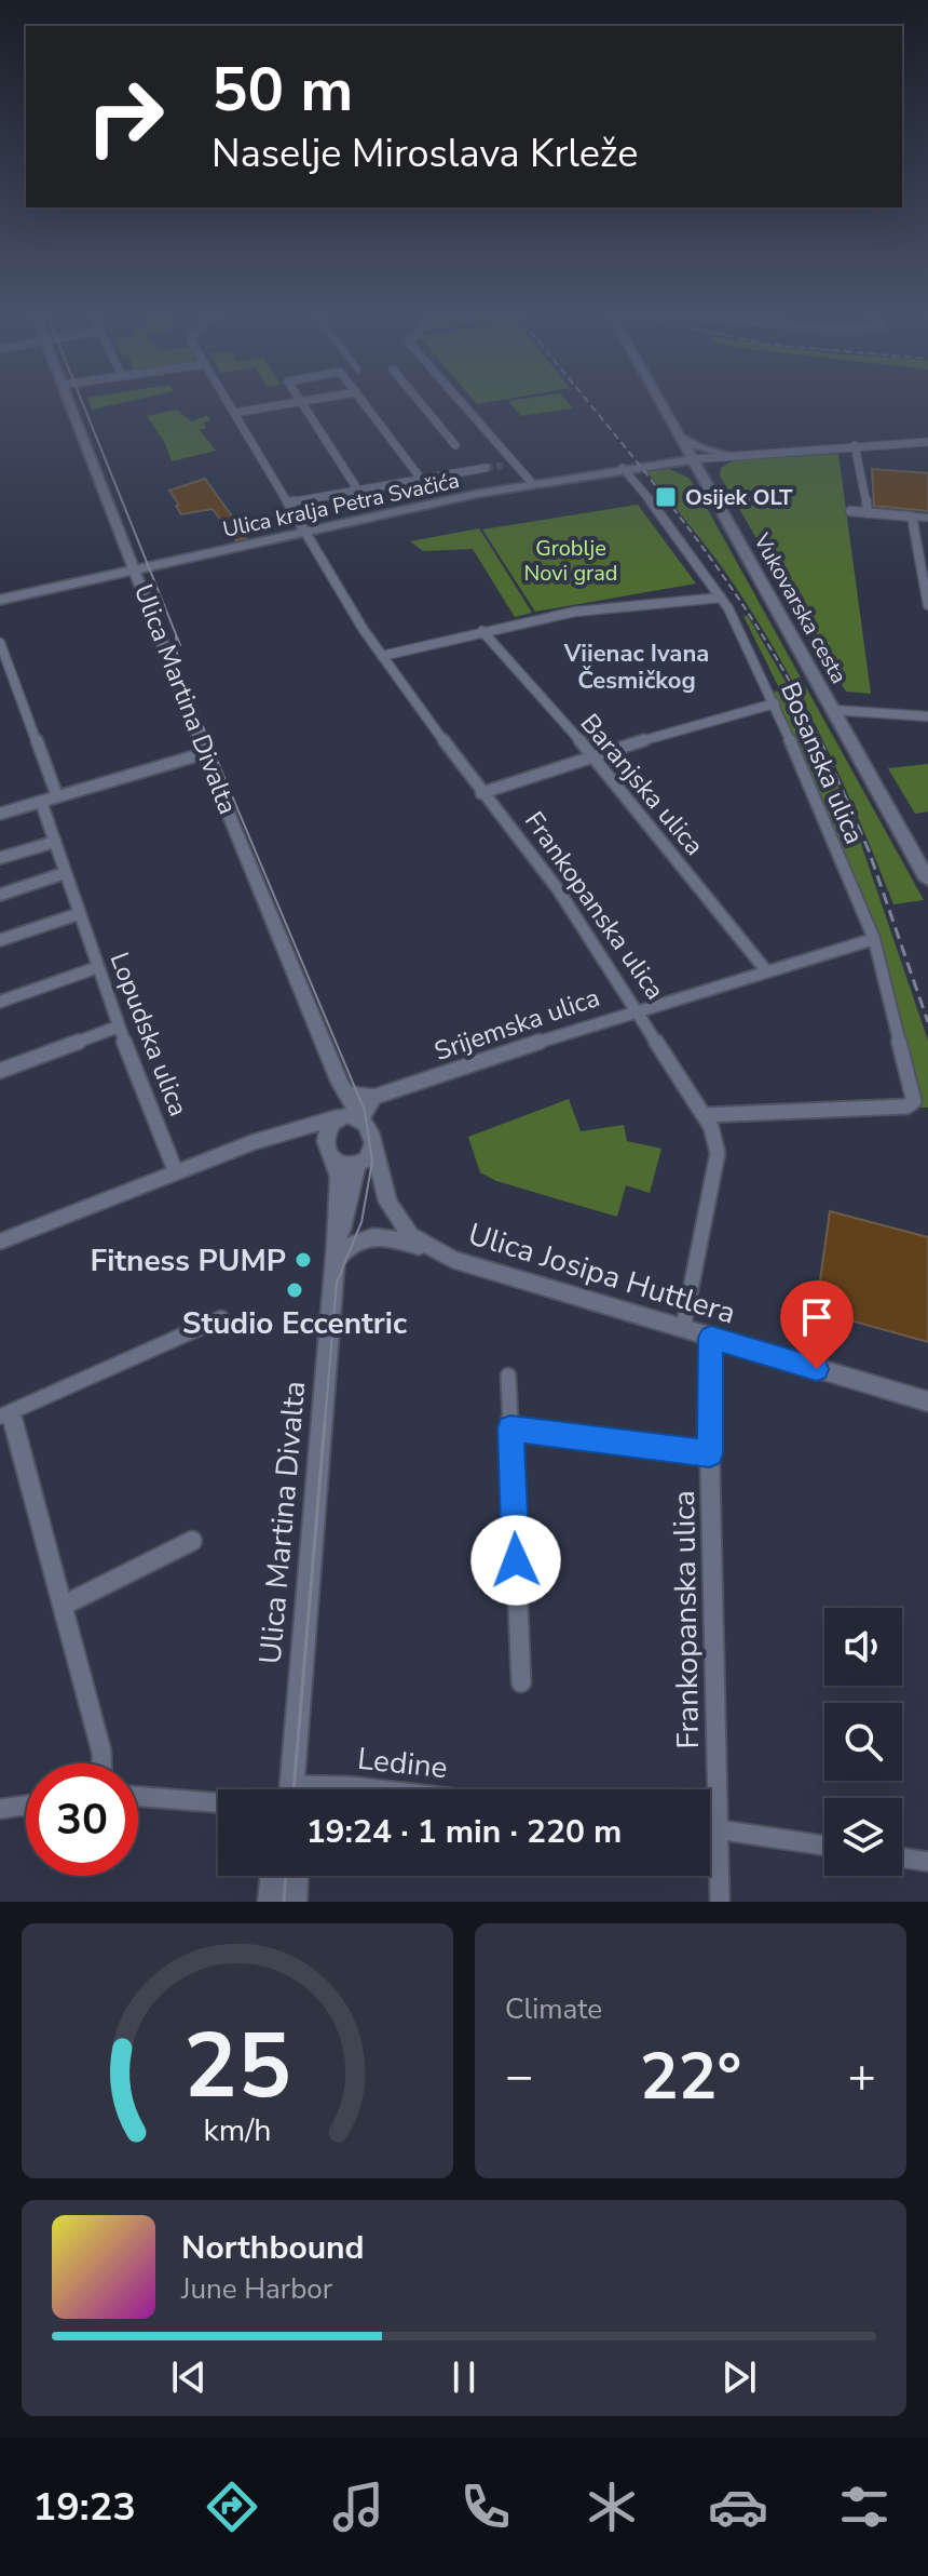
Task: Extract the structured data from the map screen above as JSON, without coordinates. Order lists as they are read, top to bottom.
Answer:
{
  "streets": {
    "main road": ["Ulica kralja Petra Svačića", "Vukovarska cesta"],
    "street": [
      "Ulica Martina Divalta",
      "Bosanska ulica",
      "Baranjska ulica",
      "Frankopanska ulica",
      "Srijemska ulica",
      "Lopudska ulica",
      "Ulica Josipa Huttlera",
      "Ledine"
    ]
  },
  "crossings": [
    ["Ulica kralja Petra Svačića", "Vukovarska cesta"],
    ["Ulica kralja Petra Svačića", "Ulica Martina Divalta"],
    ["Ulica kralja Petra Svačića", "Bosanska ulica"],
    ["Ulica kralja Petra Svačića", "Frankopanska ulica"],
    ["Ulica Martina Divalta", "Srijemska ulica"],
    ["Ulica Martina Divalta", "Ulica Josipa Huttlera"],
    ["Bosanska ulica", "Frankopanska ulica"],
    ["Bosanska ulica", "Srijemska ulica"],
    ["Baranjska ulica", "Srijemska ulica"],
    ["Frankopanska ulica", "Srijemska ulica"],
    ["Frankopanska ulica", "Ulica Josipa Huttlera"]
  ],
  "districts": ["Vijenac Ivana Česmičkog"],
  "parks": ["Groblje Novi grad"],
  "places": {
    "transit": ["Osijek OLT"],
    "other": ["Fitness PUMP", "Studio Eccentric"]
  },
  "page": {
    "turn": ["50 m", "Naselje Miroslava Krleže"],
    "limit": "30",
    "trip": "19:24 · 1 min · 220 m",
    "tile": "Climate",
    "heat": ["−", "22°", "+"],
    "song": ["Northbound", "June Harbor"],
    "tabs": "19:23",
    "gauge": ["25", "km/h"]
  }
}
